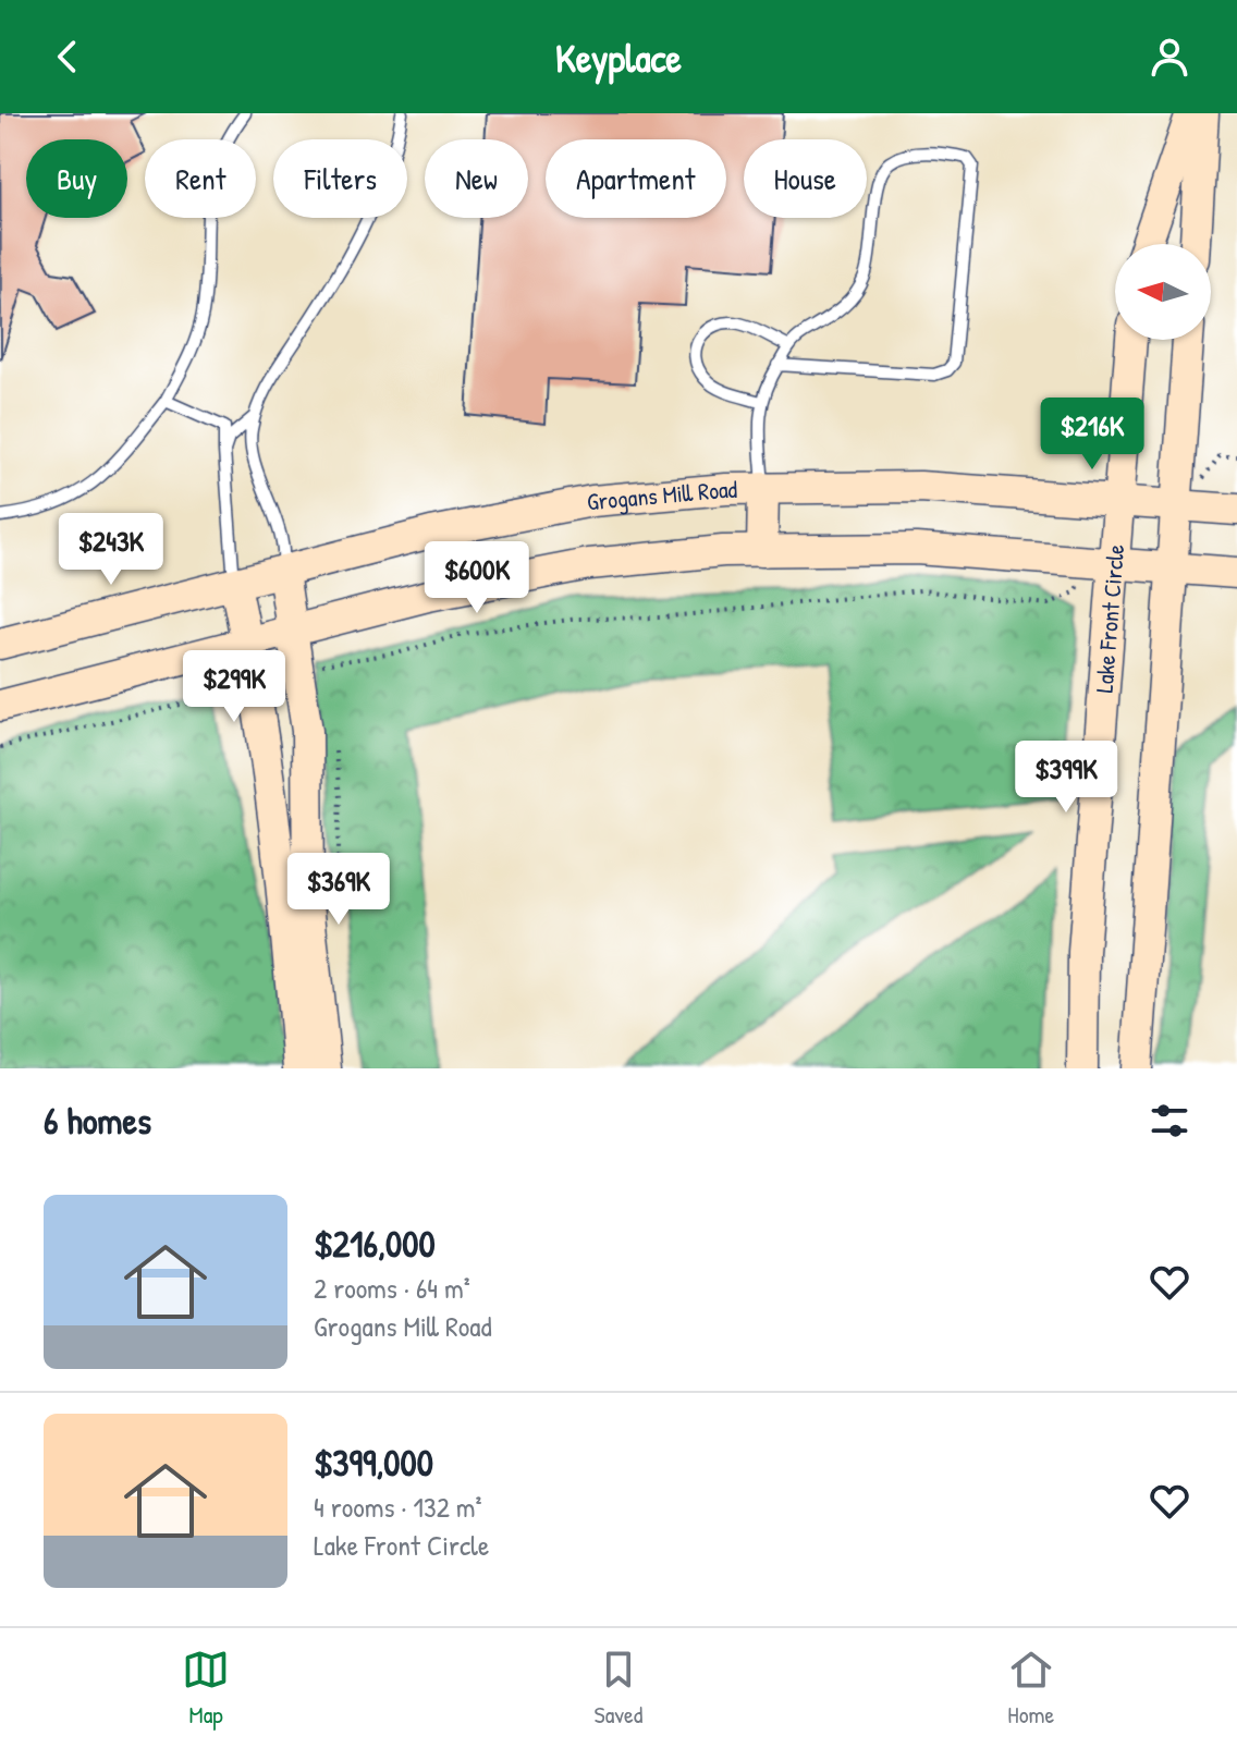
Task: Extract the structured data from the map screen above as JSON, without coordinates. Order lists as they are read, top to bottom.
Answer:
{
  "streets": {
    "street": ["Grogans Mill Road", "Lake Front Circle"]
  },
  "crossings": [
    ["Grogans Mill Road", "Lake Front Circle"]
  ],
  "north": "left",
  "page": {
    "header": "Keyplace",
    "chip": [
      "Buy",
      "Rent",
      "Filters",
      "New",
      "Apartment",
      "House"
    ],
    "price": [
      "$216K",
      "$243K",
      "$600K",
      "$299K",
      "$399K",
      "$369K"
    ],
    "heading": "6 homes",
    "list": [
      {
        "name": "$216,000",
        "note": "2 rooms · 64 m² · Grogans Mill Road"
      },
      {
        "name": "$399,000",
        "note": "4 rooms · 132 m² · Lake Front Circle"
      }
    ],
    "tabs": ["Map", "Saved", "Home"]
  }
}
